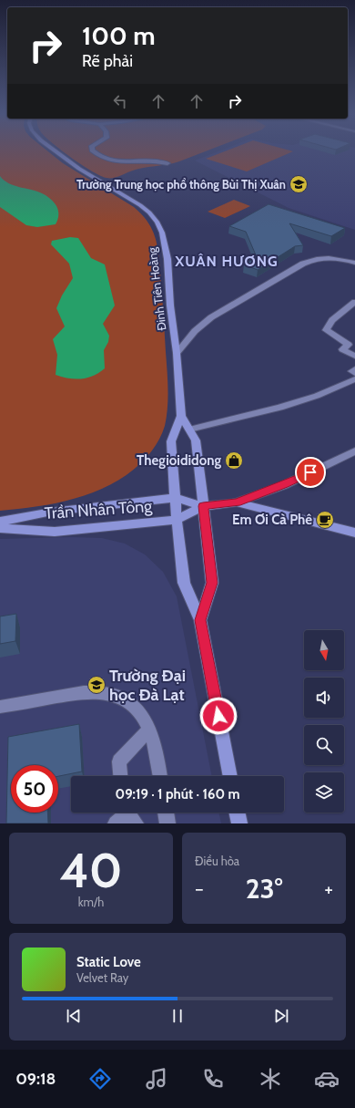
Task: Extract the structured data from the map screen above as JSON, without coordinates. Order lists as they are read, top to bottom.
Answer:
{
  "streets": {
    "main road": ["Đinh Tiên Hoàng", "Trần Nhân Tông"]
  },
  "crossings": [
    ["Đinh Tiên Hoàng", "Trần Nhân Tông"]
  ],
  "districts": ["XUÂN HƯƠNG"],
  "places": {
    "school or university": ["Trường Trung học phổ thông Bùi Thị Xuân", "Trường Đại học Đà Lạt"],
    "shop": ["Thegioididong"],
    "cafe": ["Em Ơi Cà Phê"]
  },
  "north": "bottom",
  "page": {
    "turn": ["100 m", "Rẽ phải"],
    "limit": "50",
    "trip": "09:19 · 1 phút · 160 m",
    "tile": [
      ["40", "km/h"],
      "Điều hòa"
    ],
    "heat": ["−", "23°", "+"],
    "song": ["Static Love", "Velvet Ray"],
    "tabs": "09:18"
  }
}
